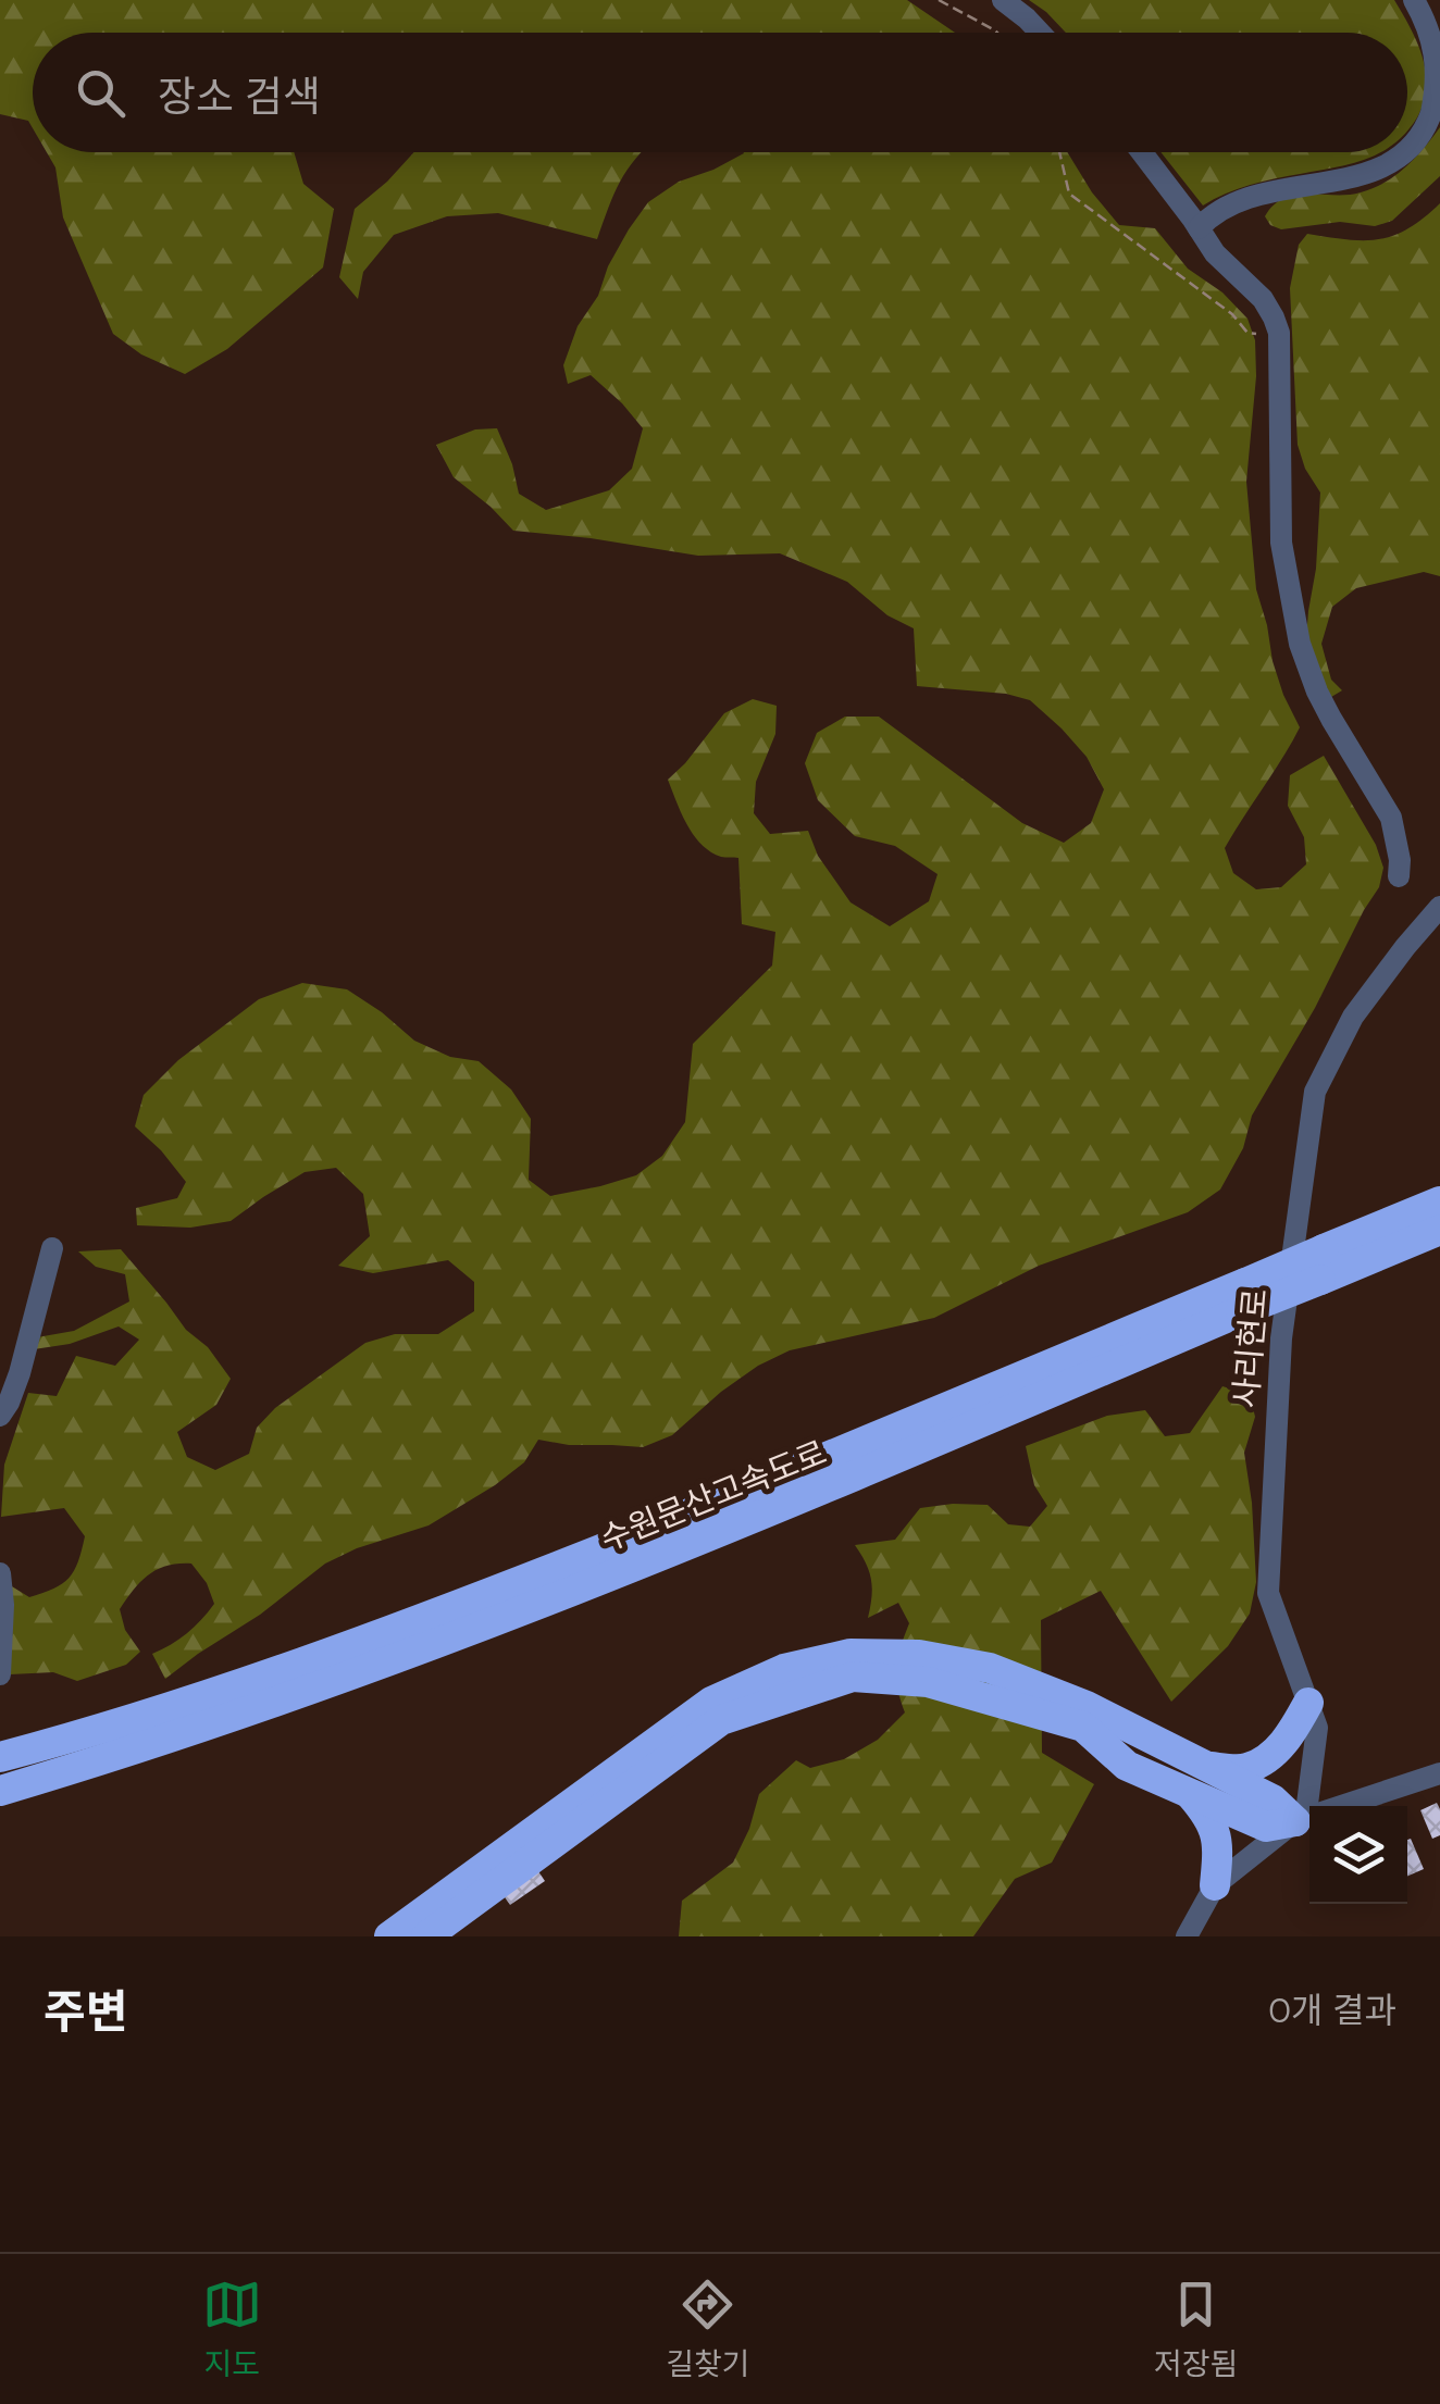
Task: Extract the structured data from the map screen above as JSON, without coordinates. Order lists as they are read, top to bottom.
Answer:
{
  "streets": {
    "highway": ["수원문산고속도로"],
    "street": ["사리현로"]
  },
  "page": {
    "search": "장소 검색",
    "heading": ["주변", "0개 결과"],
    "nav": ["지도", "길찾기", "저장됨"]
  }
}
